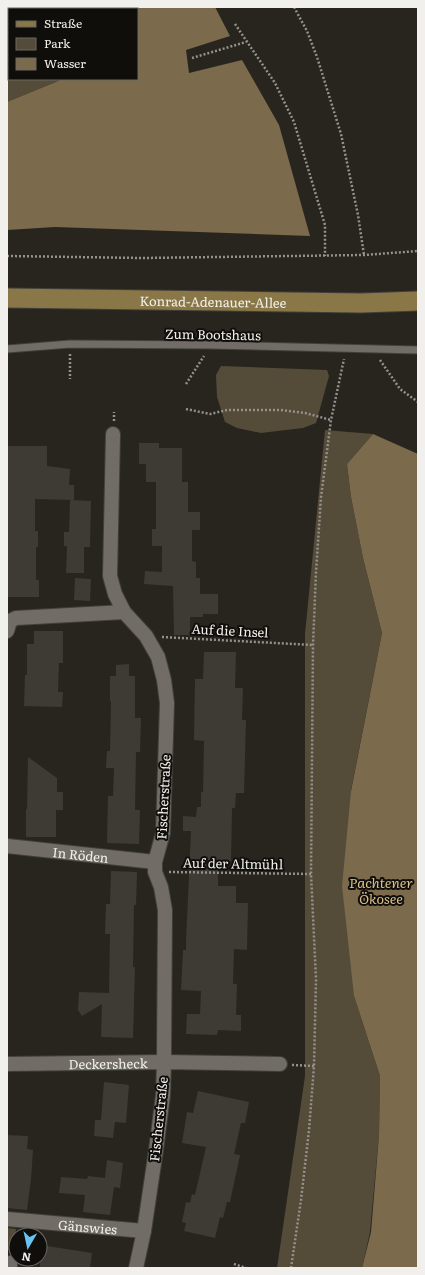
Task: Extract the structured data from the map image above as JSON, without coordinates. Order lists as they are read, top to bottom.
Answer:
{
  "streets": {
    "street": [
      "Konrad-Adenauer-Allee",
      "Fischerstraße",
      "In Röden",
      "Deckersheck",
      "Gänswies"
    ],
    "lane": ["Zum Bootshaus"],
    "path": ["Auf die Insel", "Auf der Altmühl"]
  },
  "crossings": [
    ["Auf die Insel", "Fischerstraße"],
    ["Fischerstraße", "In Röden"],
    ["Fischerstraße", "Auf der Altmühl"],
    ["Fischerstraße", "Deckersheck"],
    ["Fischerstraße", "Gänswies"],
    ["In Röden", "Auf der Altmühl"]
  ],
  "water": ["Pachtener Ökosee"],
  "legend": ["Straße", "Park", "Wasser"],
  "north": "bottom"
}
